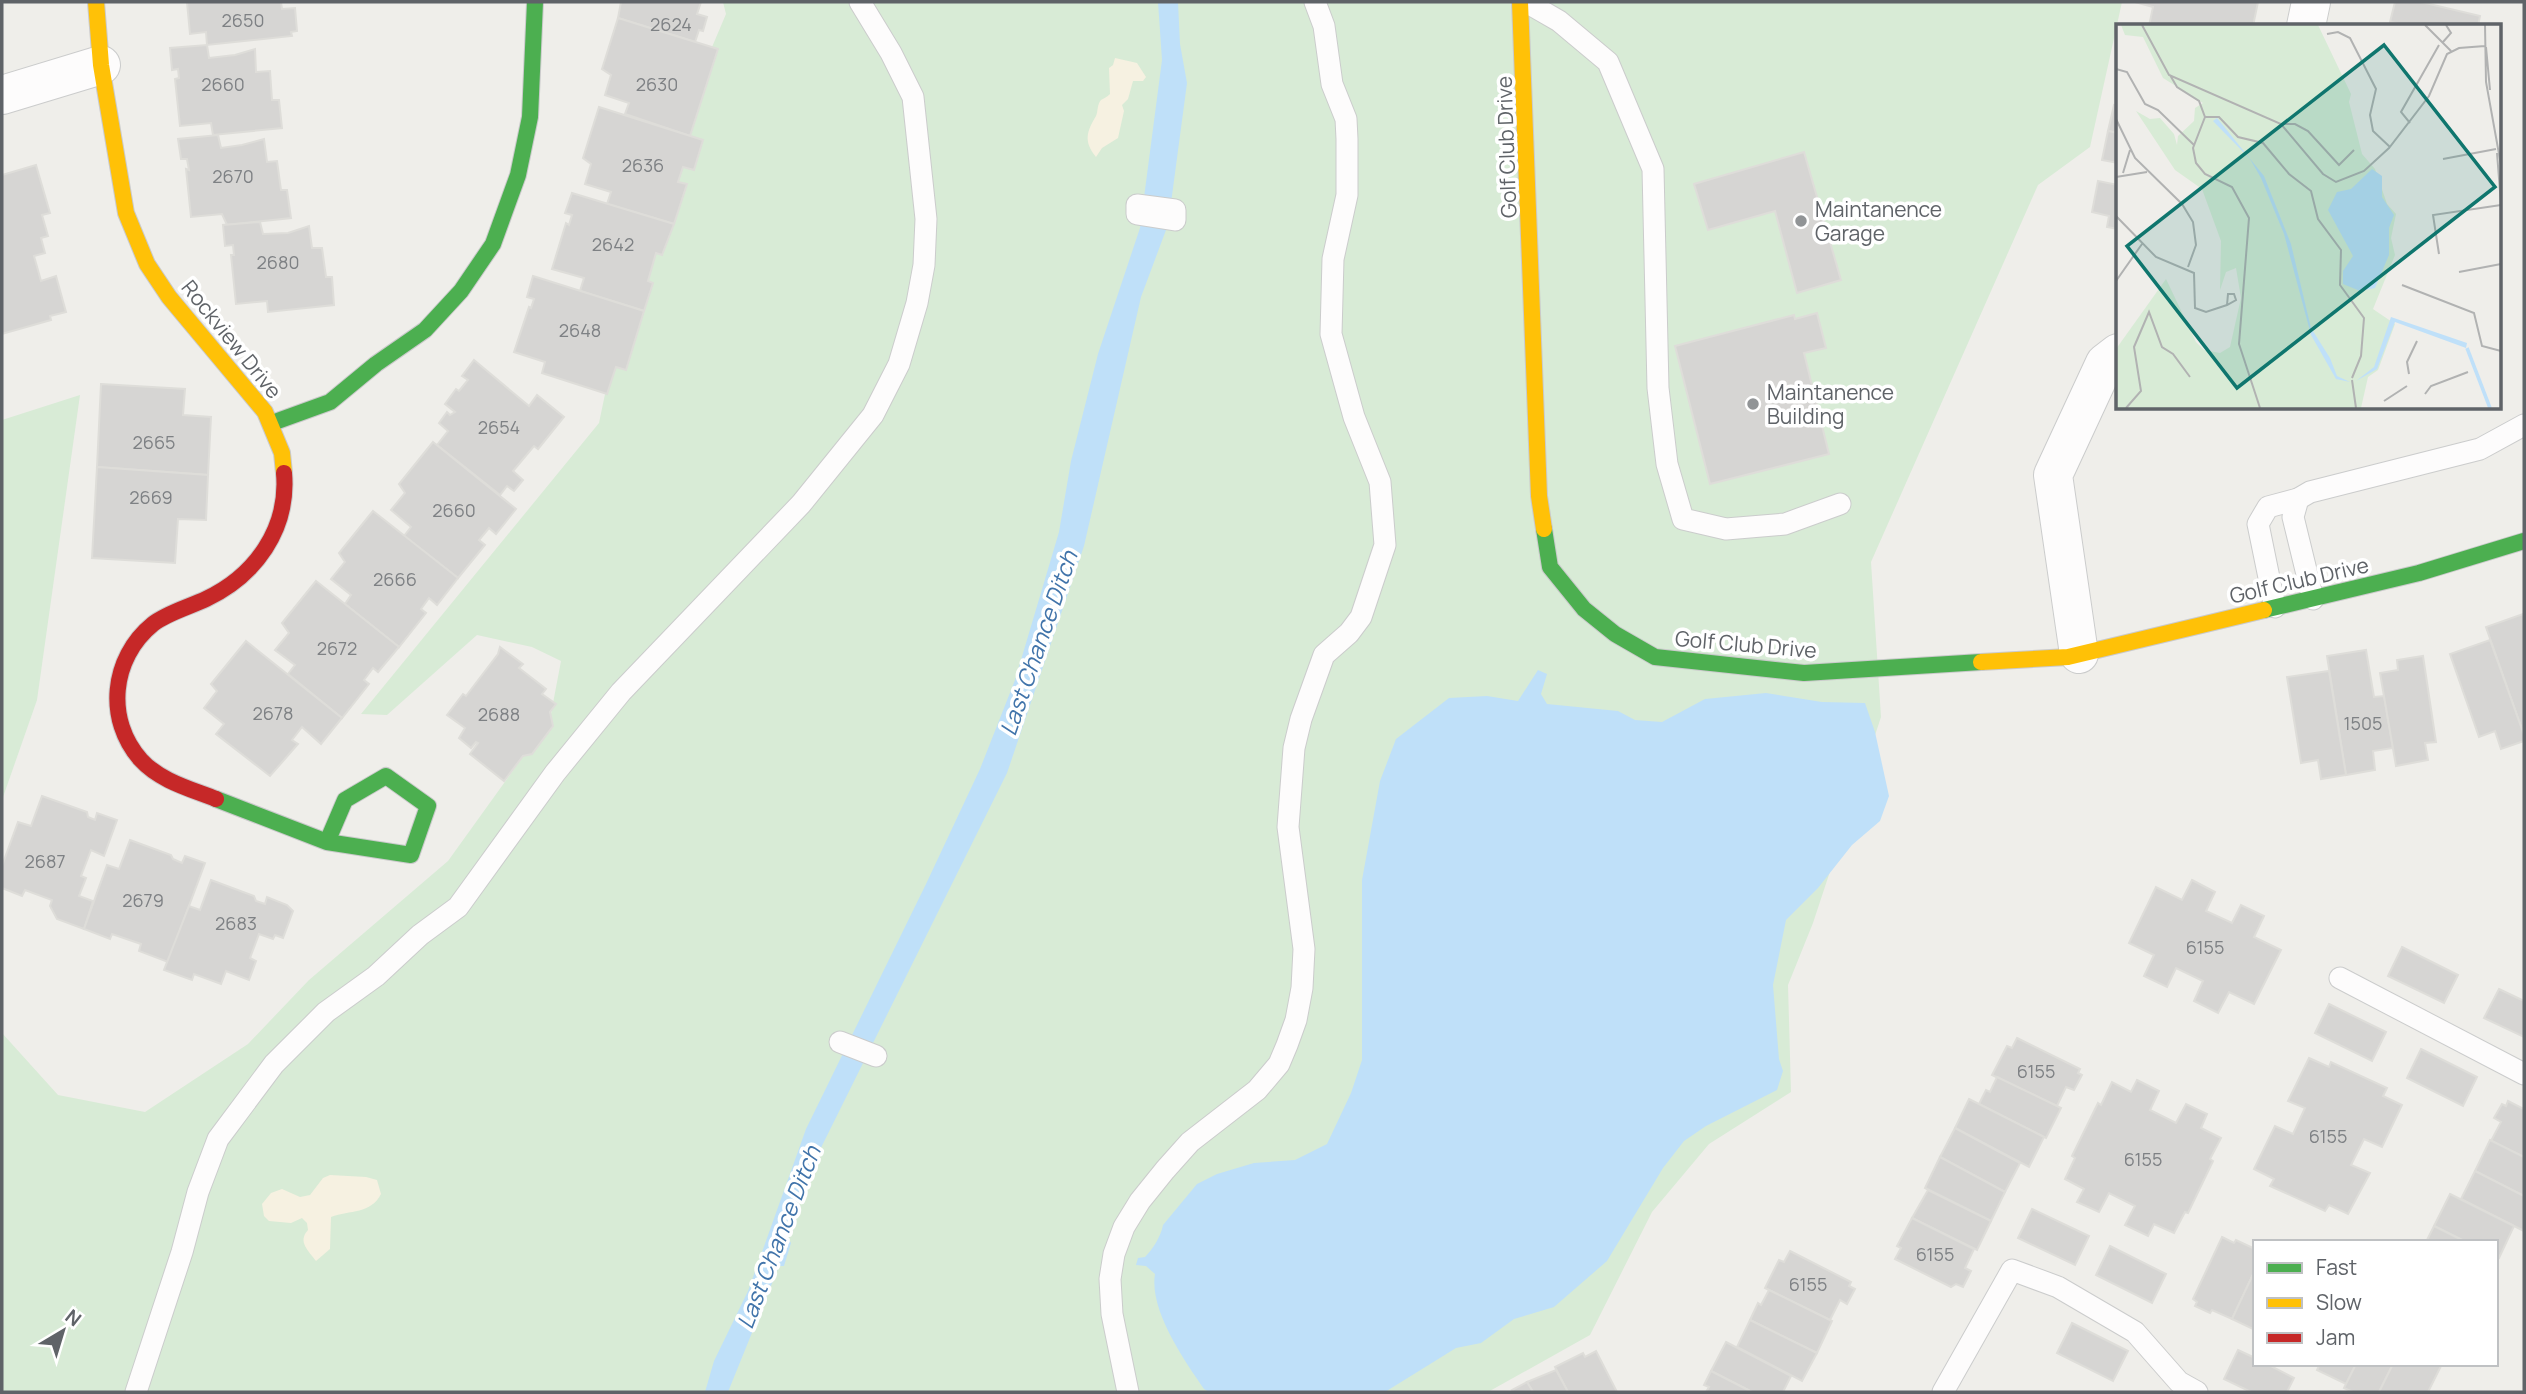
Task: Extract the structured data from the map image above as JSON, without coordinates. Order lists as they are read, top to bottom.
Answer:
{
  "streets": {
    "street": ["Golf Club Drive", "Rockview Drive"]
  },
  "water": ["Last Chance Ditch"],
  "places": ["Maintanence Garage", "Maintanence Building"],
  "house_numbers": [
    "2650",
    "2624",
    "2660",
    "2630",
    "2636",
    "2670",
    "2642",
    "2680",
    "2648",
    "2654",
    "2665",
    "2669",
    "2660",
    "2666",
    "2672",
    "2678",
    "2688",
    "1505",
    "2687",
    "2679",
    "2683",
    "6155",
    "6155",
    "6155",
    "6155",
    "6155",
    "6155"
  ],
  "legend": ["Fast", "Slow", "Jam"],
  "north": "top right"
}
